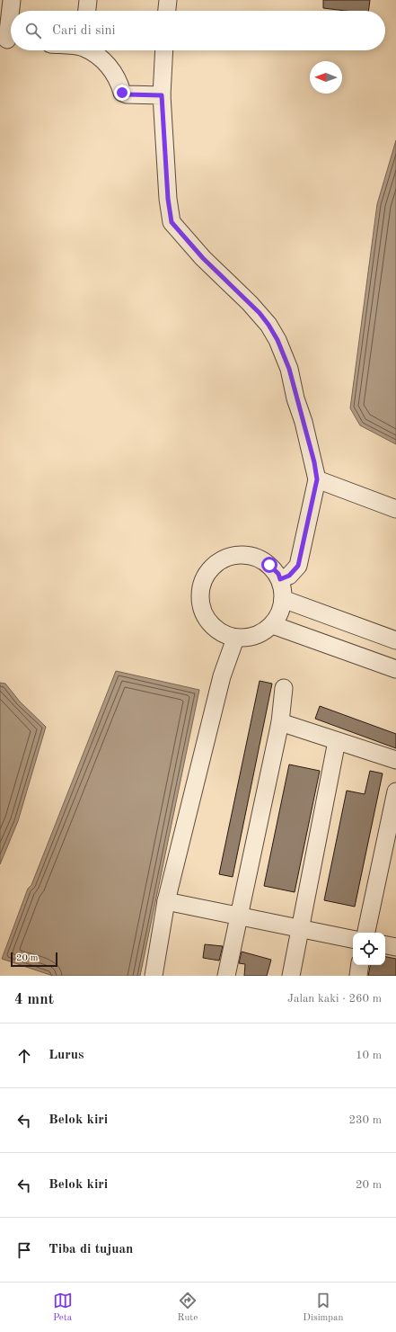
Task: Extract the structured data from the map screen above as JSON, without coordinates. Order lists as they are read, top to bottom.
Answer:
{
  "scale_bar": "20 m",
  "north": "left",
  "page": {
    "search": "Cari di sini",
    "scale": "20 m",
    "heading": ["4 mnt", "Jalan kaki · 260 m"],
    "list": [
      ["Lurus", "10 m"],
      ["Belok kiri", "230 m"],
      ["Belok kiri", "20 m"],
      "Tiba di tujuan"
    ],
    "nav": ["Peta", "Rute", "Disimpan"]
  }
}
